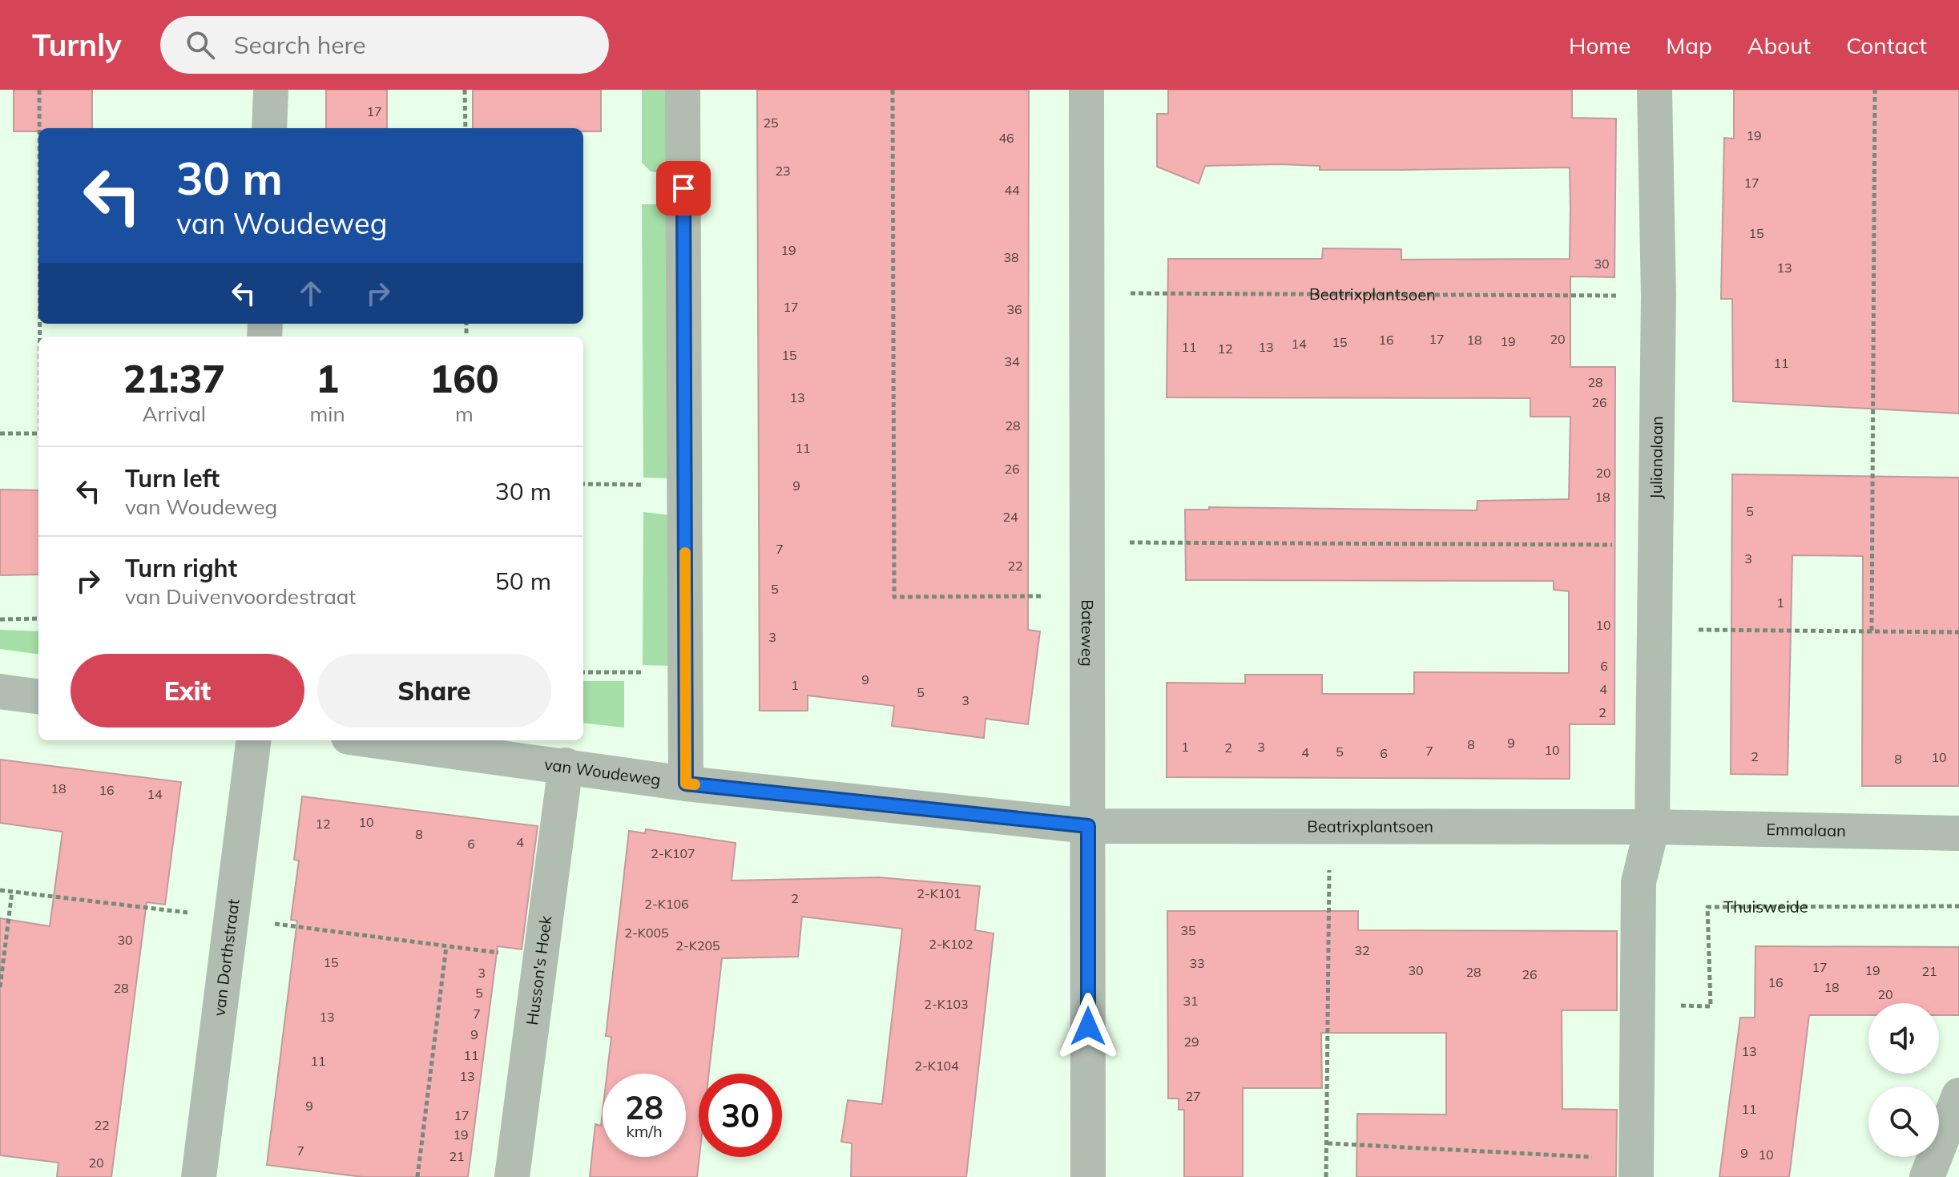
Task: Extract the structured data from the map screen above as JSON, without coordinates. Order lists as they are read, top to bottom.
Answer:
{
  "streets": {
    "street": [
      "Beatrixplantsoen",
      "Julianalaan",
      "Bateweg",
      "van Woudeweg",
      "Emmalaan",
      "van Dorthstraat",
      "Husson's Hoek"
    ],
    "path": ["Thuisweide"]
  },
  "crossings": [
    ["Beatrixplantsoen", "Julianalaan"],
    ["Beatrixplantsoen", "Bateweg"],
    ["Beatrixplantsoen", "van Woudeweg"],
    ["Beatrixplantsoen", "Emmalaan"],
    ["Julianalaan", "Emmalaan"],
    ["Bateweg", "van Woudeweg"],
    ["van Woudeweg", "Husson's Hoek"]
  ],
  "house_numbers": [
    "17",
    "25",
    "19",
    "46",
    "23",
    "17",
    "44",
    "15",
    "19",
    "38",
    "30",
    "13",
    "17",
    "36",
    "17",
    "20",
    "16",
    "18",
    "19",
    "15",
    "14",
    "11",
    "13",
    "12",
    "15",
    "34",
    "11",
    "28",
    "13",
    "26",
    "28",
    "11",
    "26",
    "20",
    "9",
    "18",
    "5",
    "24",
    "7",
    "3",
    "22",
    "5",
    "1",
    "10",
    "3",
    "6",
    "9",
    "1",
    "4",
    "5",
    "3",
    "2",
    "9",
    "8",
    "1",
    "3",
    "2",
    "10",
    "7",
    "5",
    "4",
    "6",
    "2",
    "10",
    "8",
    "18",
    "16",
    "14",
    "10",
    "12",
    "8",
    "4",
    "6",
    "2-K107",
    "2-K101",
    "2",
    "2-K106",
    "35",
    "2-K005",
    "30",
    "2-K102",
    "2-K205",
    "32",
    "15",
    "33",
    "17",
    "30",
    "19",
    "21",
    "28",
    "3",
    "26",
    "16",
    "18",
    "28",
    "5",
    "20",
    "31",
    "2-K103",
    "7",
    "13",
    "9",
    "29",
    "13",
    "11",
    "11",
    "2-K104",
    "13",
    "27",
    "9",
    "11",
    "17",
    "22",
    "19",
    "7",
    "9",
    "10",
    "21",
    "20"
  ],
  "page": {
    "header": "Turnly",
    "search": "Search here",
    "nav": [
      "Home",
      "Map",
      "About",
      "Contact"
    ],
    "turn": ["30 m", "van Woudeweg"],
    "eta": [
      "21:37",
      "Arrival",
      "1",
      "min",
      "160",
      "m"
    ],
    "list": [
      {
        "name": "Turn left",
        "note": "van Woudeweg",
        "value": "30 m"
      },
      {
        "name": "Turn right",
        "note": "van Duivenvoordestraat",
        "value": "50 m"
      }
    ],
    "buttons": ["Exit", "Share"],
    "speed": "28 km/h",
    "limit": "30"
  }
}
